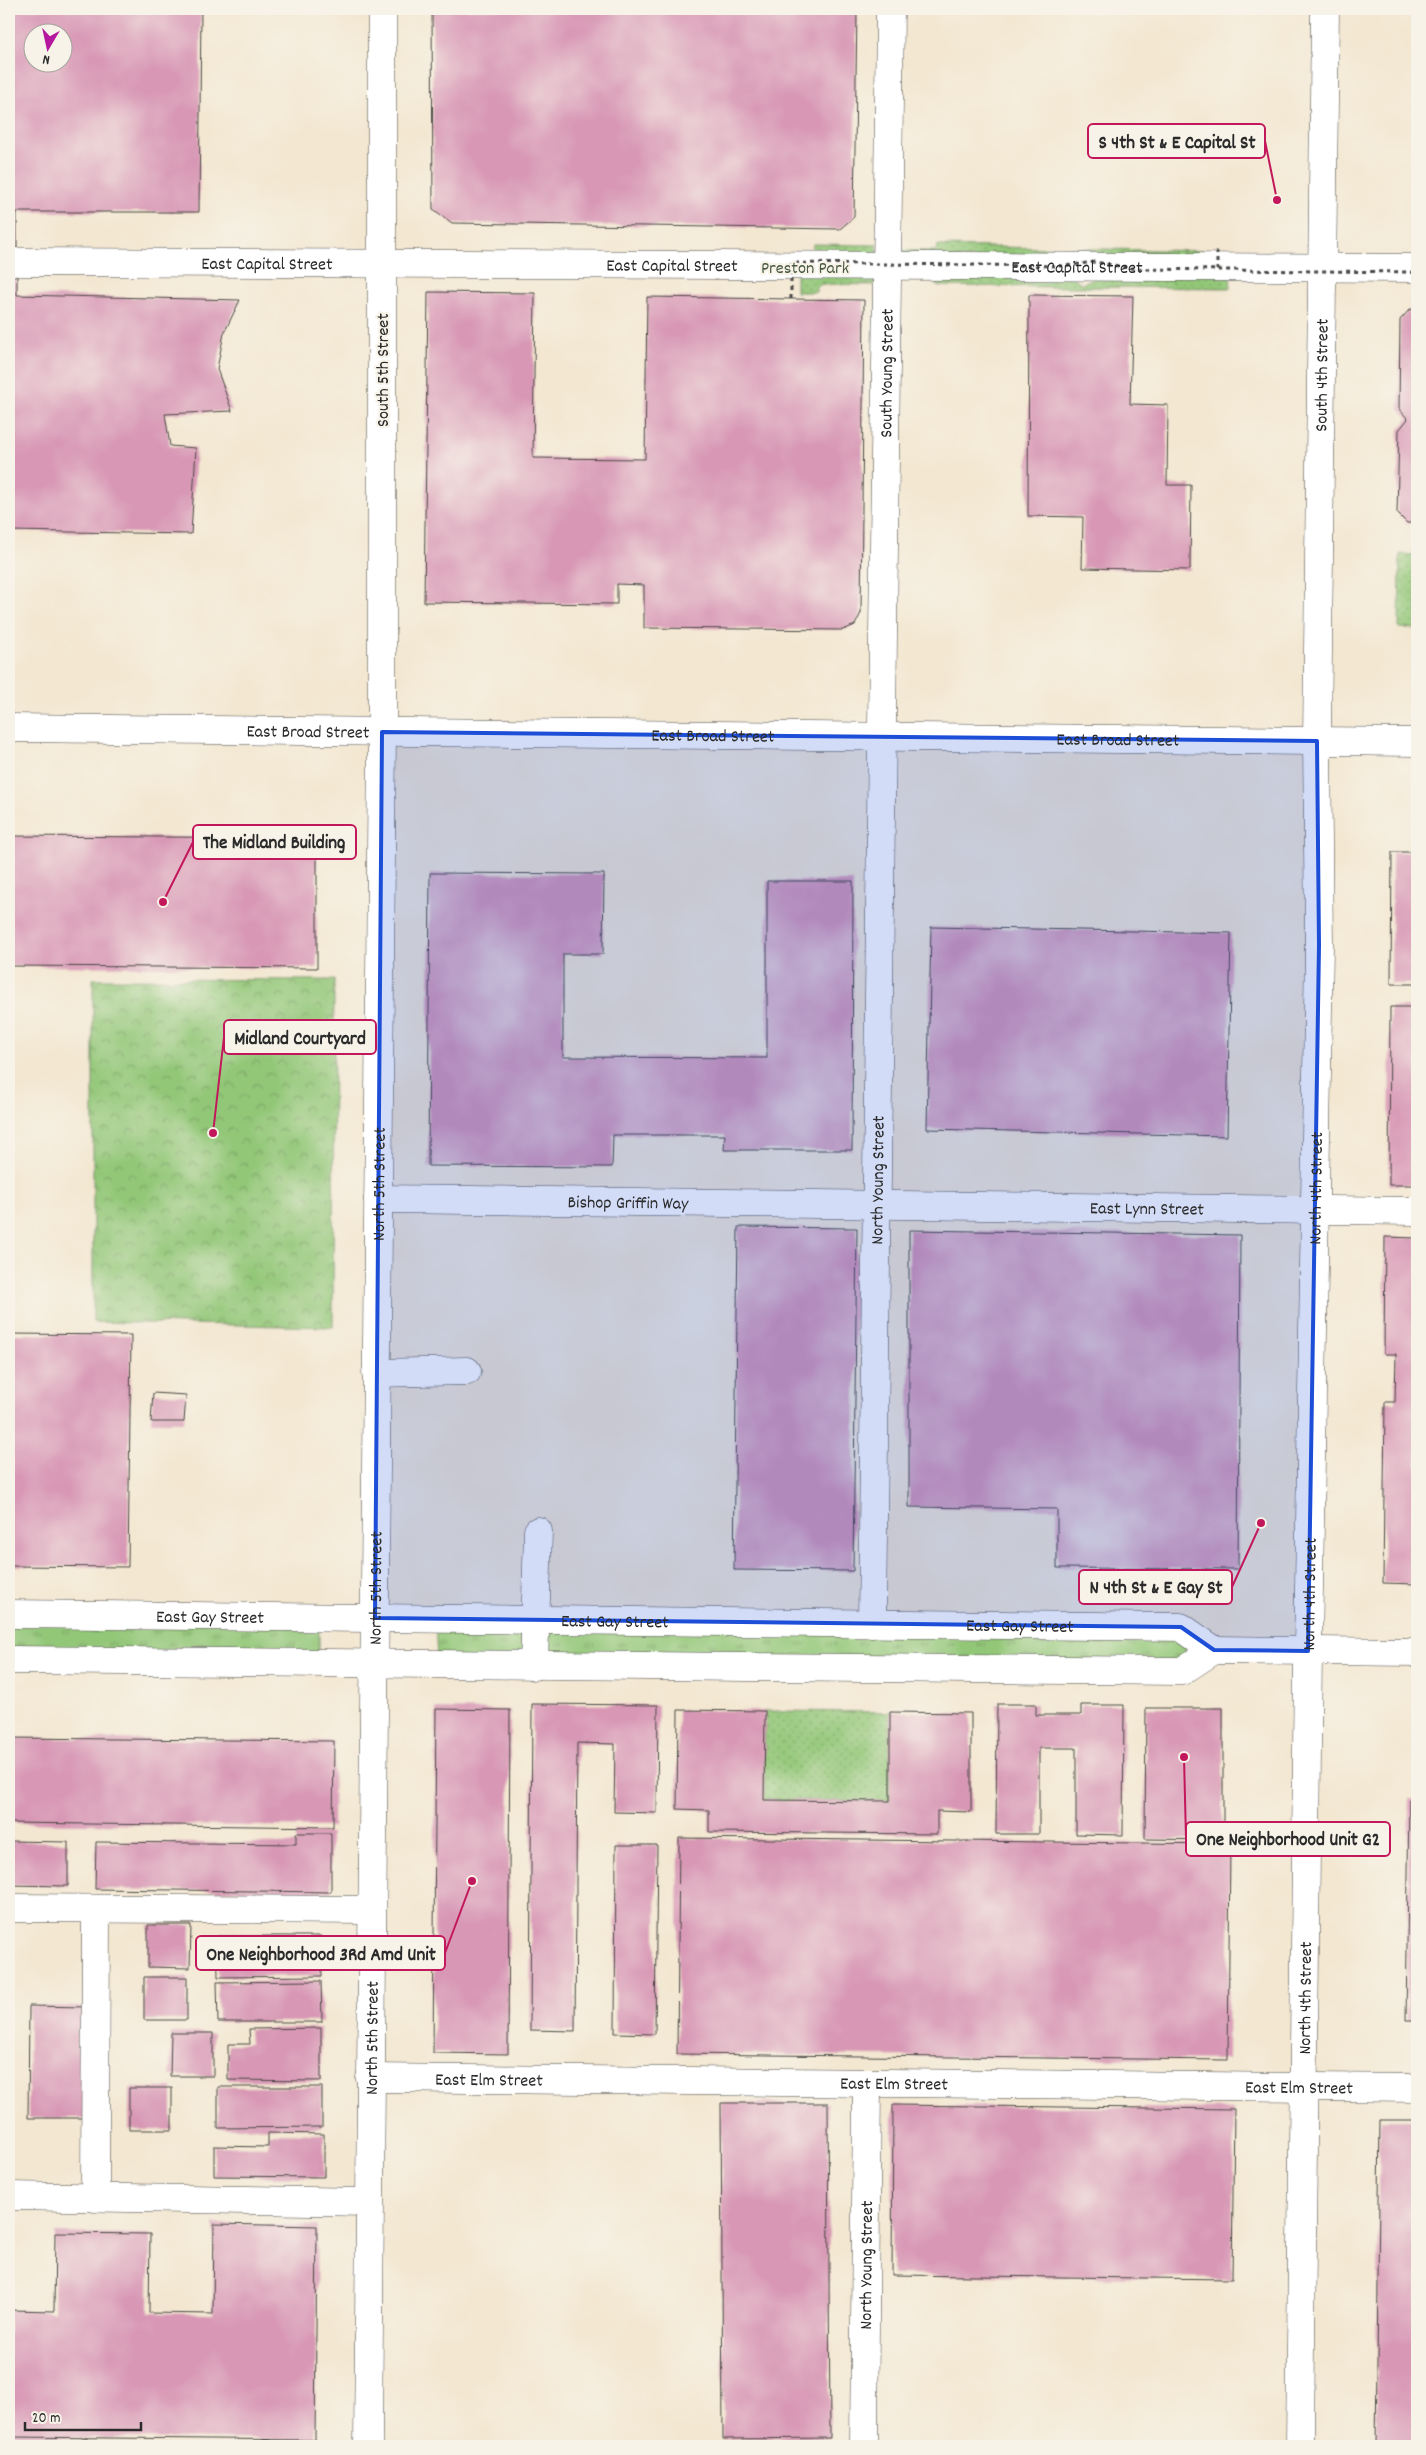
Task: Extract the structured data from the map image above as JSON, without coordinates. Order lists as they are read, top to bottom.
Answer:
{
  "streets": {
    "street": [
      "East Capital Street",
      "South 5th Street",
      "South Young Street",
      "South 4th Street",
      "East Broad Street",
      "North Young Street",
      "North 5th Street",
      "North 4th Street",
      "Bishop Griffin Way",
      "East Lynn Street",
      "East Gay Street",
      "East Elm Street"
    ]
  },
  "crossings": [
    ["East Capital Street", "South 5th Street"],
    ["East Capital Street", "South Young Street"],
    ["East Capital Street", "South 4th Street"],
    ["South 5th Street", "East Broad Street"],
    ["South 5th Street", "North 5th Street"],
    ["South Young Street", "East Broad Street"],
    ["South Young Street", "North Young Street"],
    ["South 4th Street", "East Broad Street"],
    ["South 4th Street", "North 4th Street"],
    ["East Broad Street", "North Young Street"],
    ["East Broad Street", "North 5th Street"],
    ["East Broad Street", "North 4th Street"],
    ["North Young Street", "Bishop Griffin Way"],
    ["North Young Street", "East Lynn Street"],
    ["North Young Street", "East Gay Street"],
    ["North Young Street", "East Elm Street"],
    ["North 5th Street", "Bishop Griffin Way"],
    ["North 5th Street", "East Gay Street"],
    ["North 5th Street", "East Elm Street"],
    ["North 4th Street", "East Lynn Street"],
    ["North 4th Street", "East Elm Street"],
    ["Bishop Griffin Way", "East Lynn Street"]
  ],
  "parks": ["Preston Park"],
  "places": [
    "S 4th St & E Capital St",
    "The Midland Building",
    "Midland Courtyard",
    "N 4th St & E Gay St",
    "One Neighborhood Unit G2",
    "One Neighborhood 3Rd Amd Unit"
  ],
  "scale_bar": "20 m",
  "north": "bottom"
}
